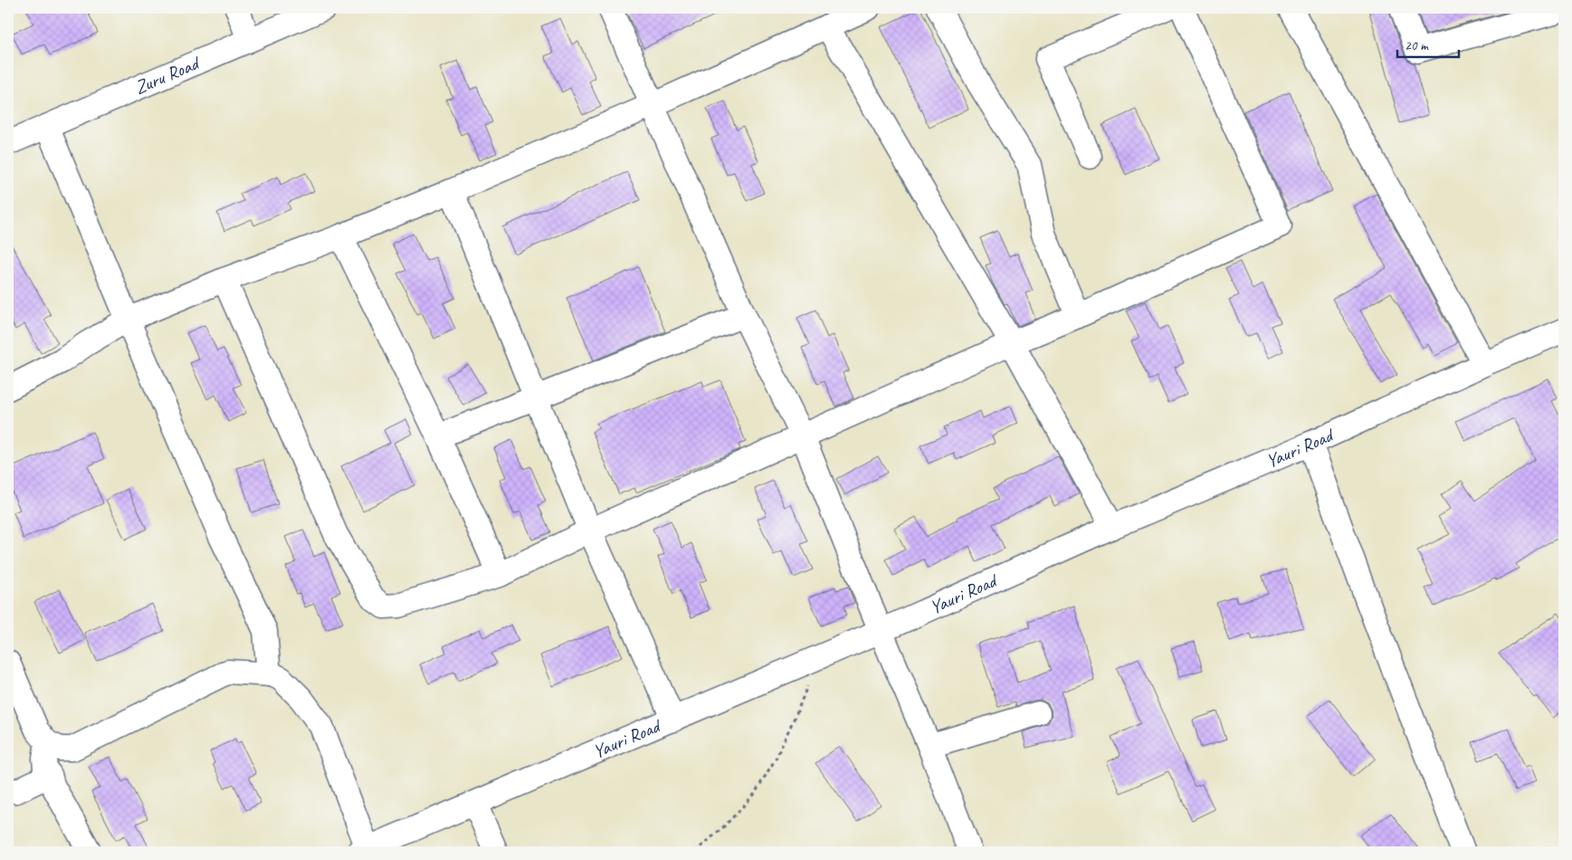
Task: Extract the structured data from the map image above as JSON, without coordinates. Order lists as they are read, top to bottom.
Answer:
{
  "streets": {
    "street": ["Zuru Road", "Yauri Road"]
  },
  "scale_bar": "20 m"
}
